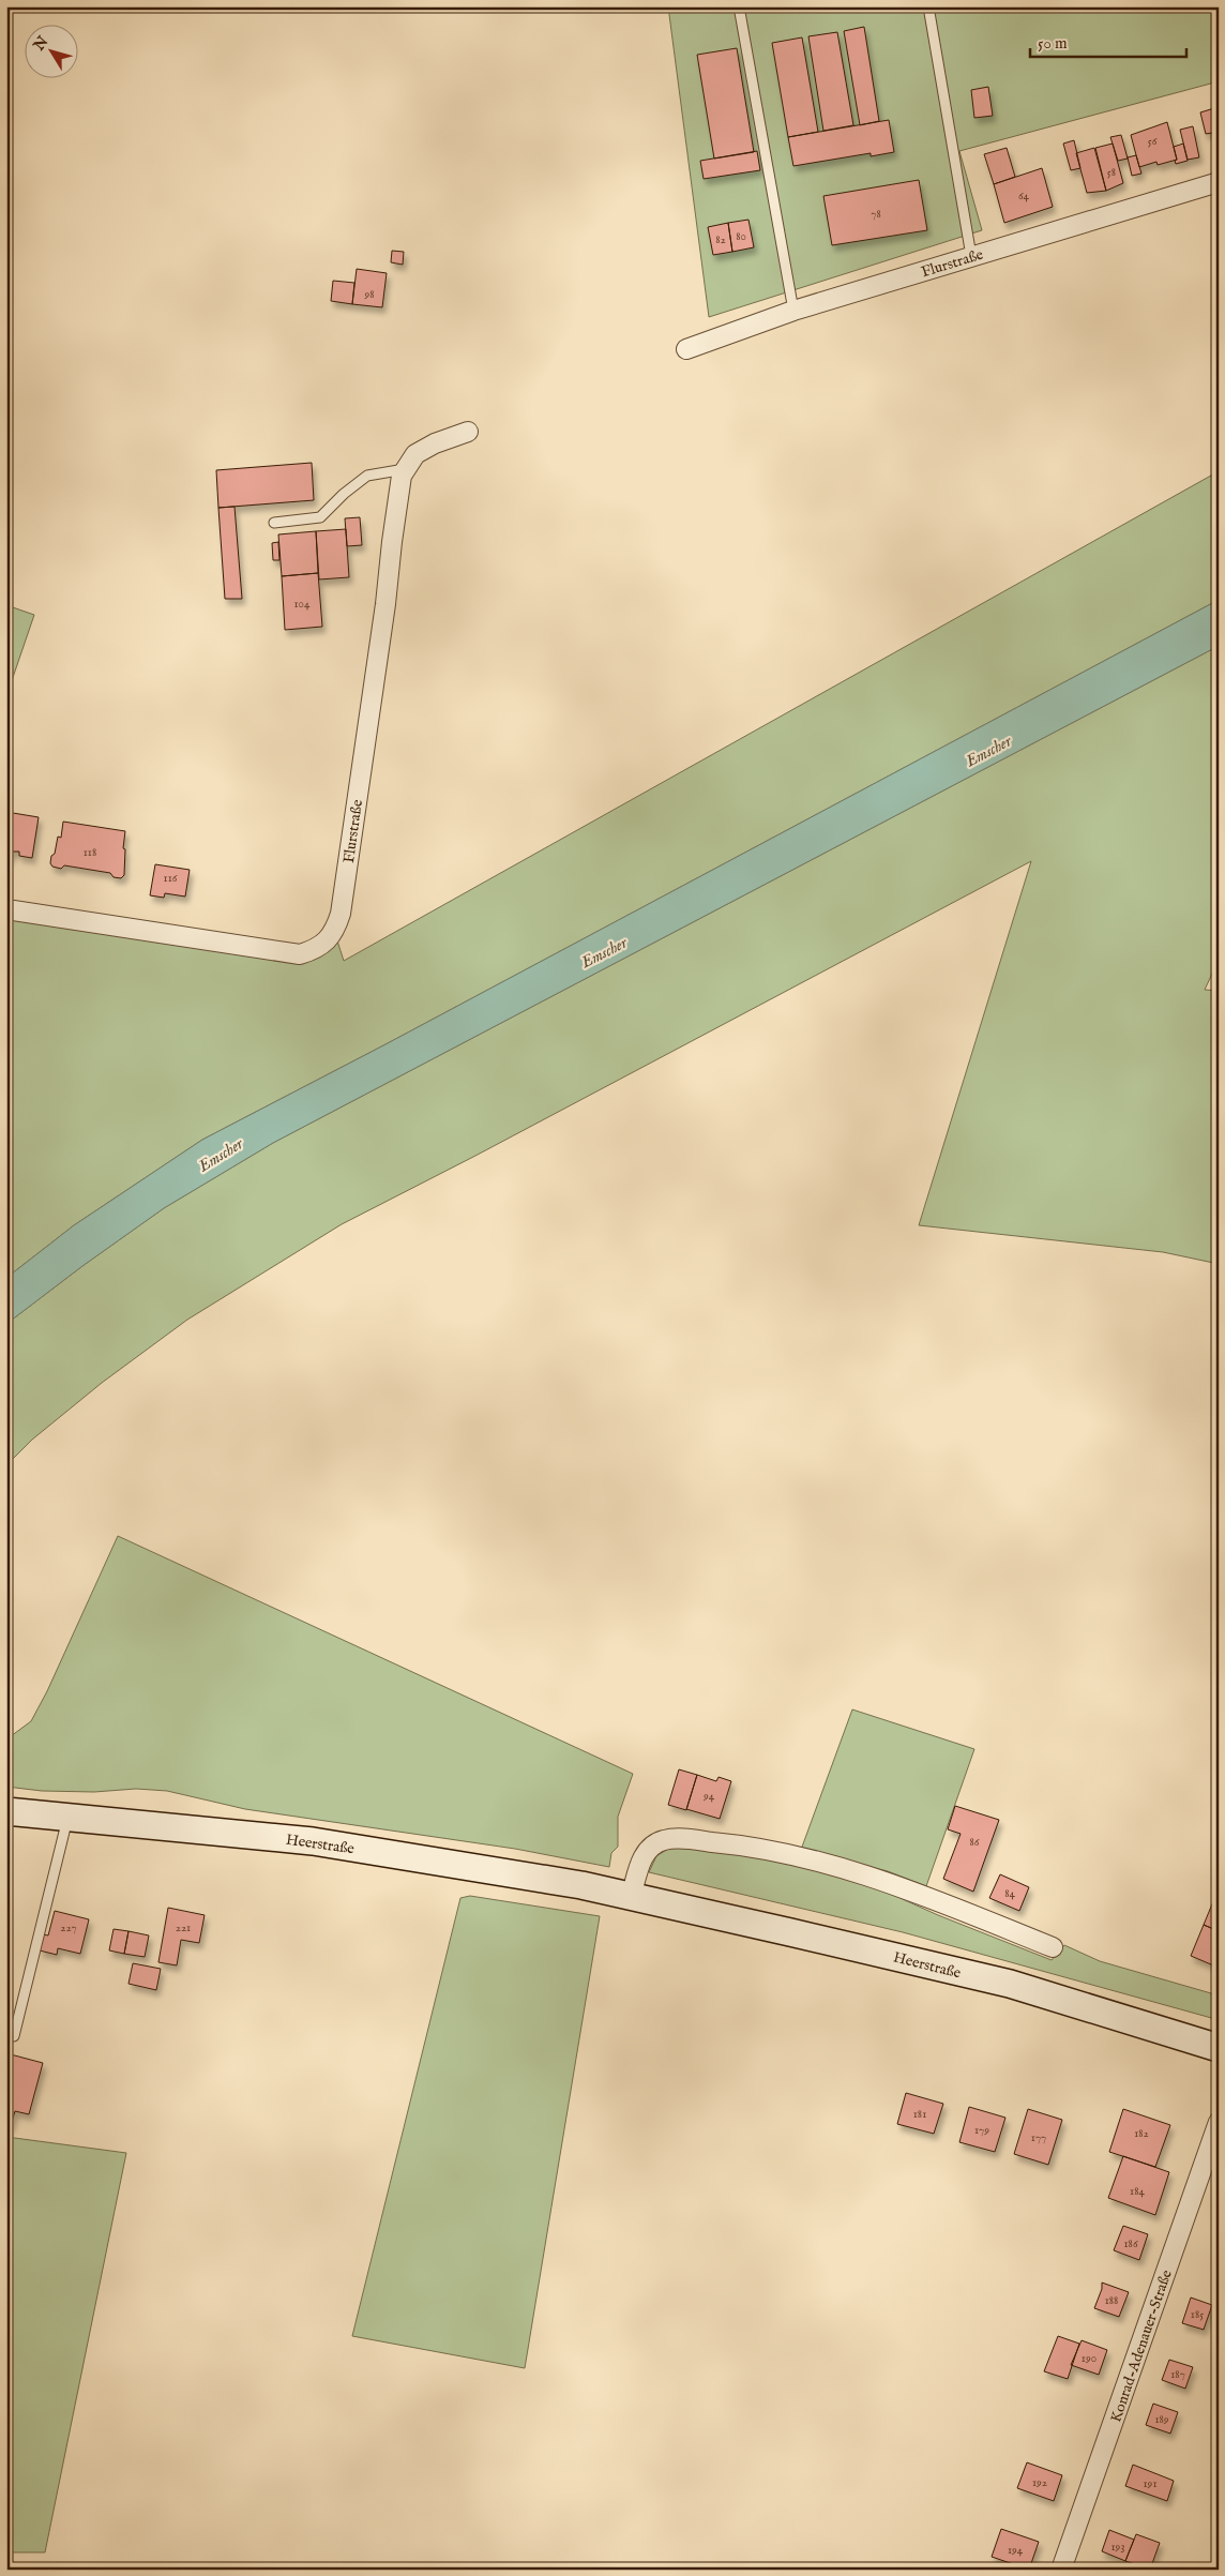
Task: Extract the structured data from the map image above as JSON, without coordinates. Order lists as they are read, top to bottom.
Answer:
{
  "streets": {
    "main road": ["Heerstraße"],
    "street": ["Flurstraße", "Konrad-Adenauer-Straße"]
  },
  "water": ["Emscher"],
  "house_numbers": [
    "56",
    "58",
    "64",
    "78",
    "80",
    "82",
    "98",
    "104",
    "118",
    "116",
    "94",
    "86",
    "84",
    "227",
    "221",
    "181",
    "179",
    "182",
    "177",
    "184",
    "186",
    "188",
    "185",
    "190",
    "187",
    "189",
    "192",
    "191",
    "193",
    "194"
  ],
  "scale_bar": "50 m",
  "north": "top left"
}
